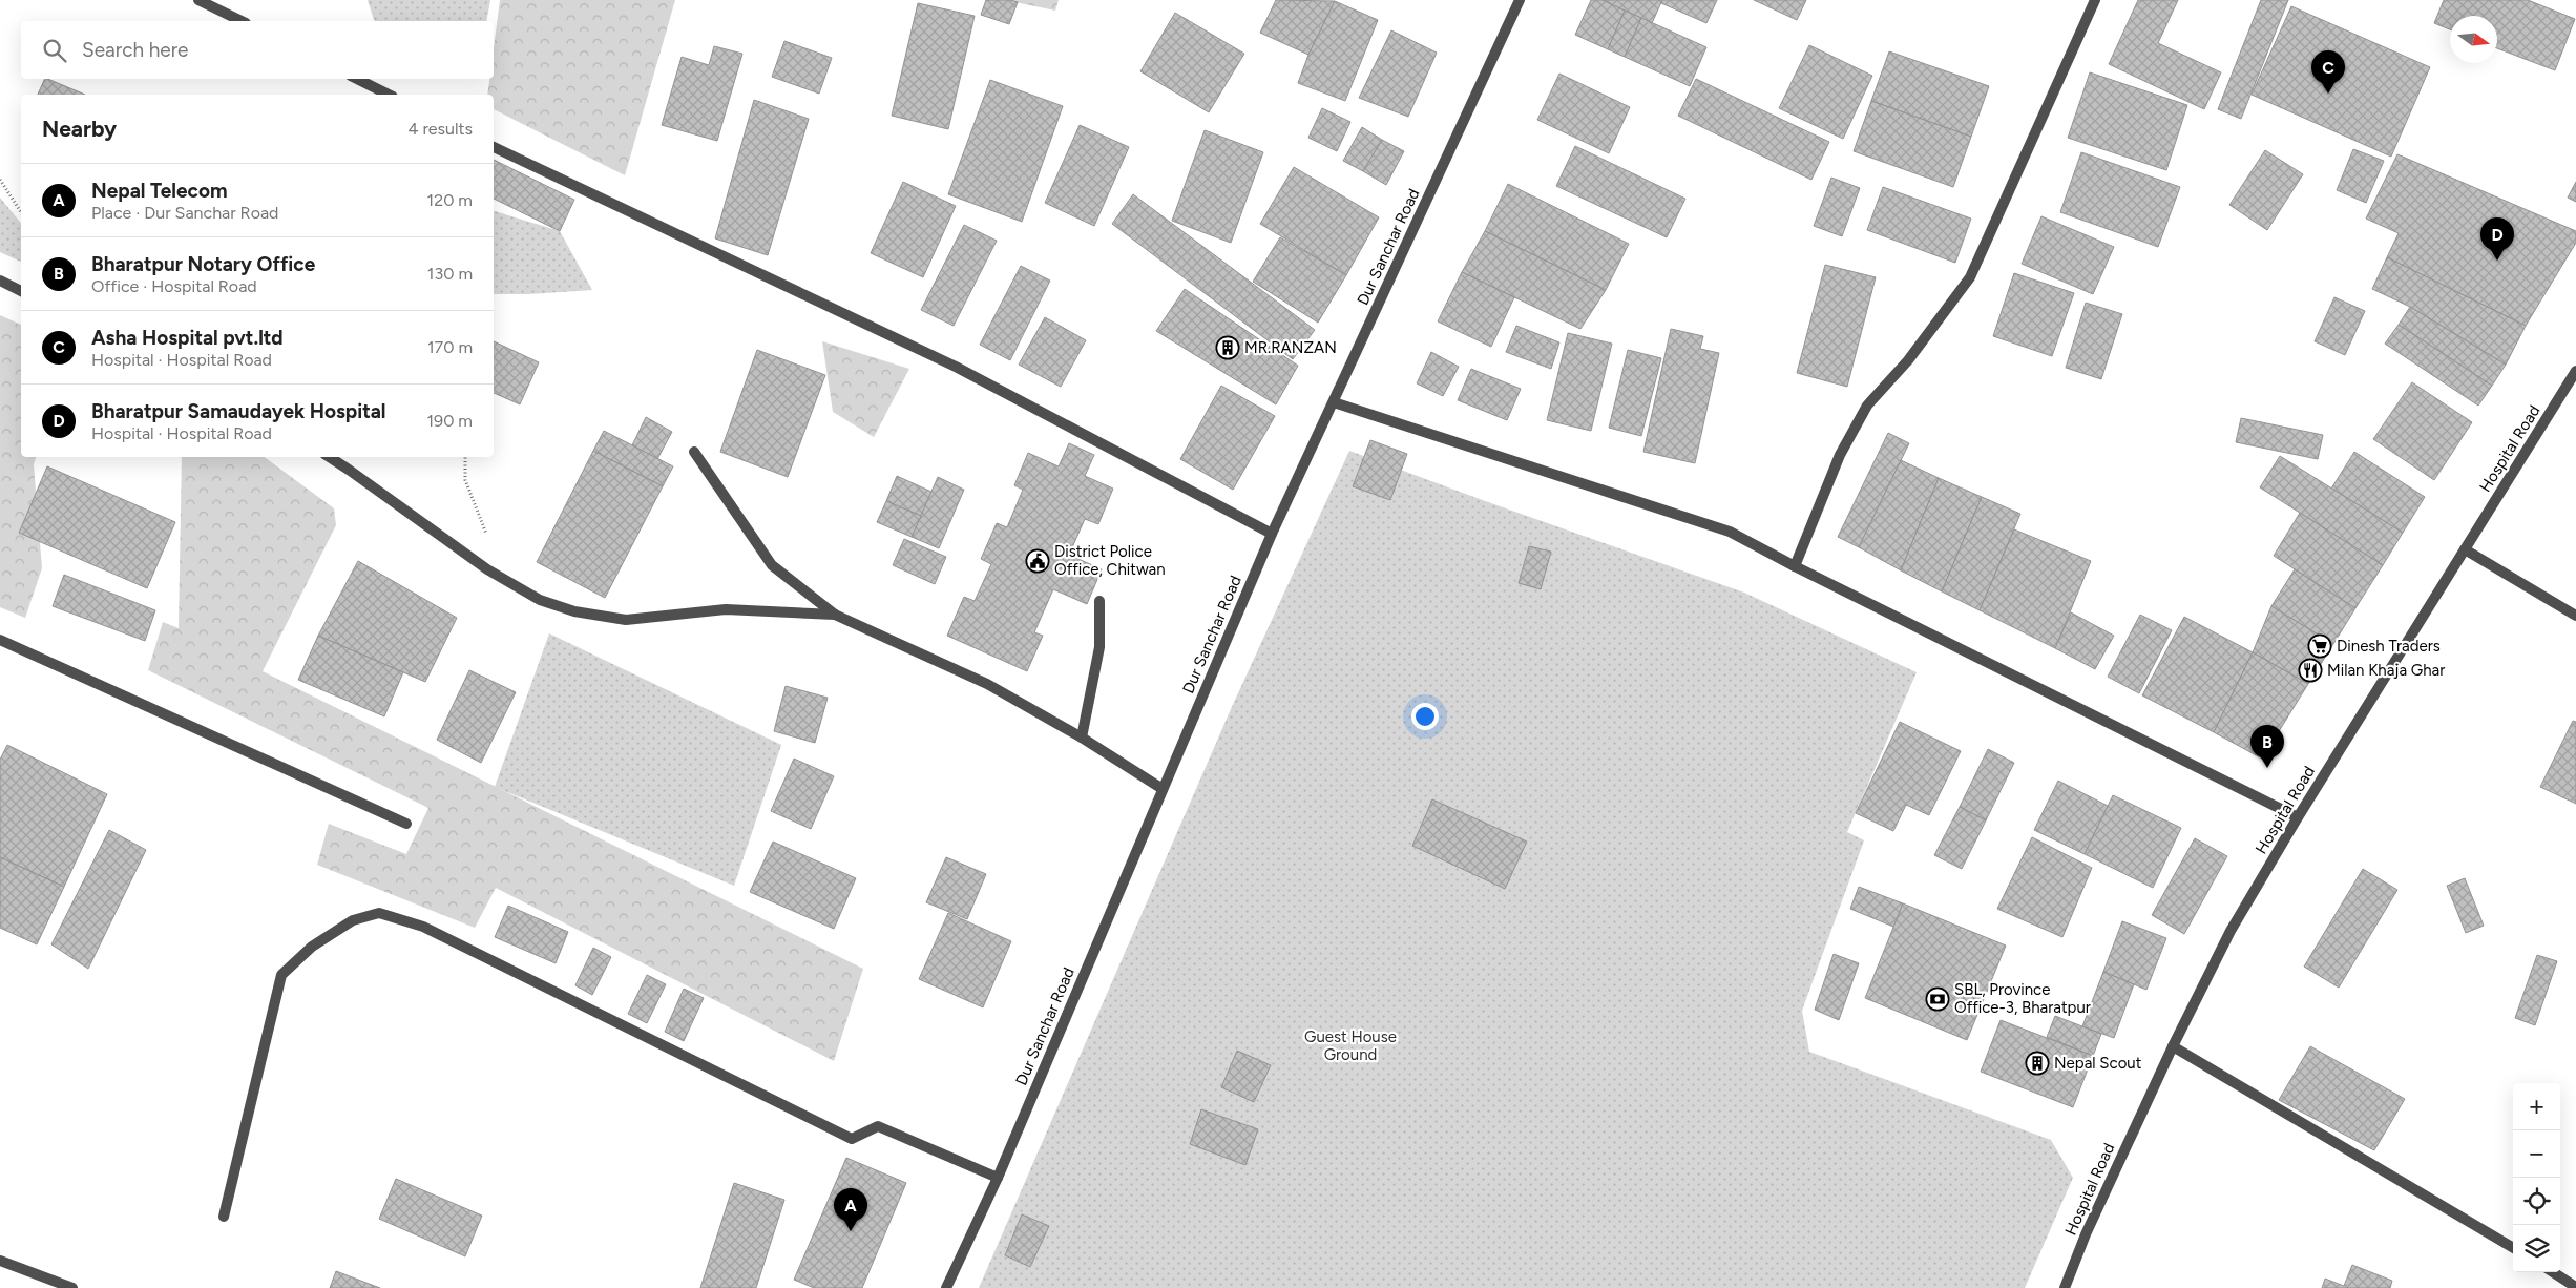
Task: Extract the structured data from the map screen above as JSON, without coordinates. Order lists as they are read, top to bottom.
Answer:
{
  "streets": {
    "street": ["Dur Sanchar Road", "Hospital Road"]
  },
  "parks": ["Guest House Ground"],
  "places": {
    "building": ["MR.RANZAN", "Nepal Scout"],
    "public building": ["District Police Office, Chitwan"],
    "supermarket": ["Dinesh Traders"],
    "restaurant": ["Milan Khaja Ghar"],
    "bank": ["SBL, Province Office-3, Bharatpur"]
  },
  "north": "right",
  "page": {
    "search": "Search here",
    "pins": [
      "C",
      "D",
      "B",
      "A"
    ],
    "heading": ["Nearby", "4 results"],
    "list": [
      {
        "mark": "A",
        "name": "Nepal Telecom",
        "note": "Place · Dur Sanchar Road",
        "value": "120 m"
      },
      {
        "mark": "B",
        "name": "Bharatpur Notary Office",
        "note": "Office · Hospital Road",
        "value": "130 m"
      },
      {
        "mark": "C",
        "name": "Asha Hospital pvt.ltd",
        "note": "Hospital · Hospital Road",
        "value": "170 m"
      },
      {
        "mark": "D",
        "name": "Bharatpur Samaudayek Hospital",
        "note": "Hospital · Hospital Road",
        "value": "190 m"
      }
    ],
    "map_buttons": ["+", "−"]
  }
}
